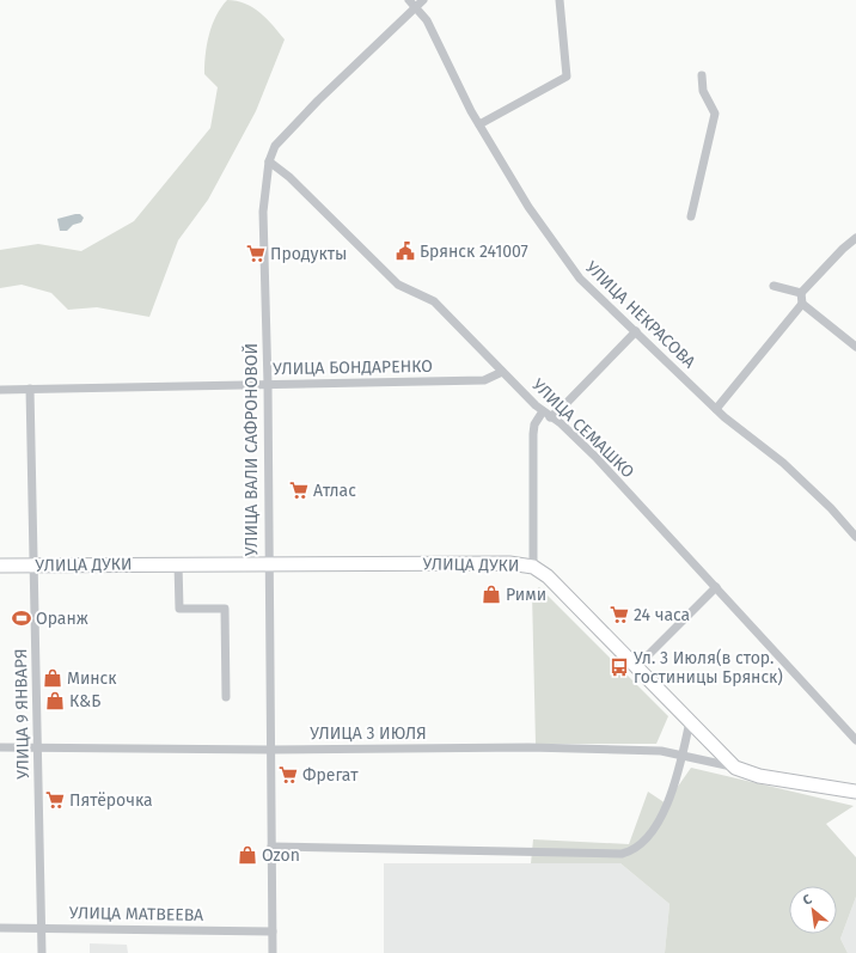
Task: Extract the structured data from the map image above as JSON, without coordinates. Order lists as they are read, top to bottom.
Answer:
{
  "streets": {
    "main road": ["УЛИЦА ДУКИ"],
    "street": [
      "УЛИЦА НЕКРАСОВА",
      "УЛИЦА БОНДАРЕНКО",
      "УЛИЦА СЕМАШКО",
      "УЛИЦА ВАЛИ САФРОНОВОЙ",
      "УЛИЦА 9 ЯНВАРЯ",
      "УЛИЦА 3 ИЮЛЯ",
      "УЛИЦА МАТВЕЕВА"
    ]
  },
  "crossings": [
    ["УЛИЦА НЕКРАСОВА", "УЛИЦА ВАЛИ САФРОНОВОЙ"],
    ["УЛИЦА БОНДАРЕНКО", "УЛИЦА СЕМАШКО"],
    ["УЛИЦА БОНДАРЕНКО", "УЛИЦА ВАЛИ САФРОНОВОЙ"],
    ["УЛИЦА БОНДАРЕНКО", "УЛИЦА 9 ЯНВАРЯ"],
    ["УЛИЦА СЕМАШКО", "УЛИЦА ВАЛИ САФРОНОВОЙ"],
    ["УЛИЦА ВАЛИ САФРОНОВОЙ", "УЛИЦА ДУКИ"],
    ["УЛИЦА ВАЛИ САФРОНОВОЙ", "УЛИЦА 3 ИЮЛЯ"],
    ["УЛИЦА ВАЛИ САФРОНОВОЙ", "УЛИЦА МАТВЕЕВА"],
    ["УЛИЦА ДУКИ", "УЛИЦА 9 ЯНВАРЯ"],
    ["УЛИЦА ДУКИ", "УЛИЦА 3 ИЮЛЯ"],
    ["УЛИЦА 9 ЯНВАРЯ", "УЛИЦА 3 ИЮЛЯ"],
    ["УЛИЦА 9 ЯНВАРЯ", "УЛИЦА МАТВЕЕВА"]
  ],
  "places": {
    "public building": ["Брянск 241007"],
    "supermarket": [
      "Продукты",
      "Атлас",
      "24 часа",
      "Фрегат",
      "Пятёрочка"
    ],
    "shop": [
      "Рими",
      "Минск",
      "К&Б",
      "Ozon"
    ],
    "sports": ["Оранж"],
    "bus stop": ["Ул. 3 Июля(в стор. гостиницы Брянск)"]
  },
  "north": "top left"
}
